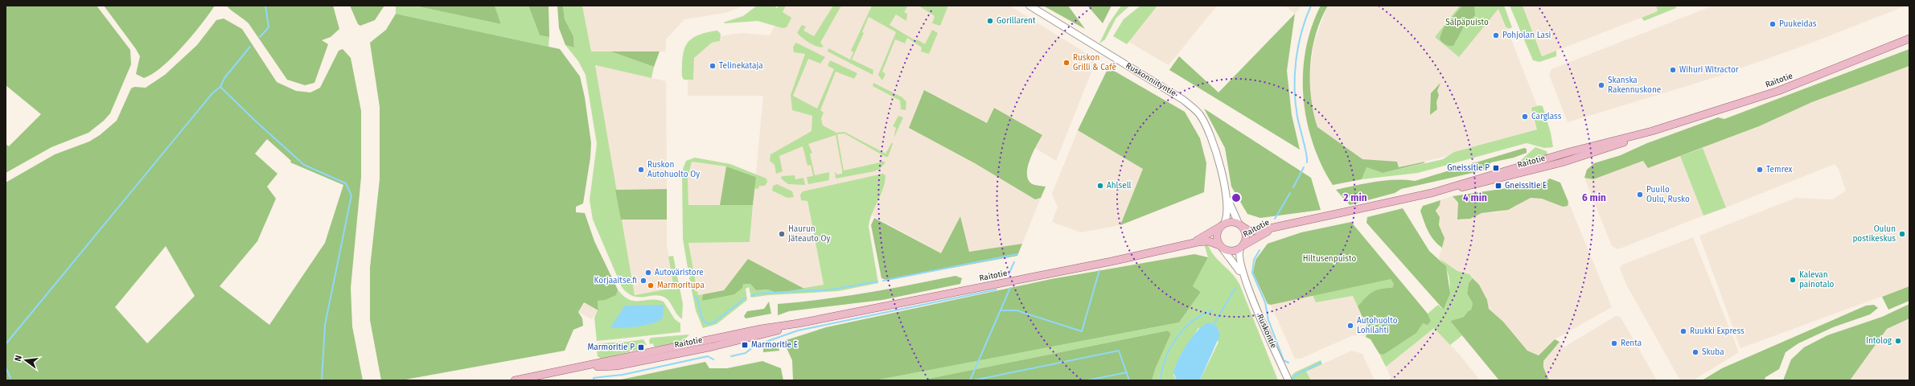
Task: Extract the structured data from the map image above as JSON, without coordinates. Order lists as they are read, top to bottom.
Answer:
{
  "streets": {
    "main road": ["Raitotie"],
    "street": ["Ruskonniityntie", "Ruskontie"]
  },
  "crossings": [
    ["Ruskonniityntie", "Raitotie"],
    ["Ruskonniityntie", "Ruskontie"],
    ["Raitotie", "Ruskontie"]
  ],
  "parks": ["Sälpäpuisto", "Hiltusenpuisto"],
  "places": {
    "other": [
      "Gorillarent",
      "Puukeidas",
      "Pohjolan Lasi",
      "Ruskon Grilli & Café",
      "Telinekataja",
      "Wihuri Witractor",
      "Skanska Rakennuskone",
      "Carglass",
      "Ruskon Autohuolto Oy",
      "Temrex",
      "Ahlsell",
      "Puuilo Oulu, Rusko",
      "Haurun Jäteauto Oy",
      "Oulun postikeskus",
      "Autoväristore",
      "Kalevan painotalo",
      "Korjaaitse.fi",
      "Marmoritupa",
      "Autohuolto Lohilahti",
      "Ruukki Express",
      "Intolog",
      "Renta",
      "Skuba"
    ],
    "transit": [
      "Gneissitie P",
      "Gneissitie E",
      "Marmoritie E",
      "Marmoritie P"
    ]
  },
  "north": "left",
  "rings": ["2 min", "4 min", "6 min"]
}
